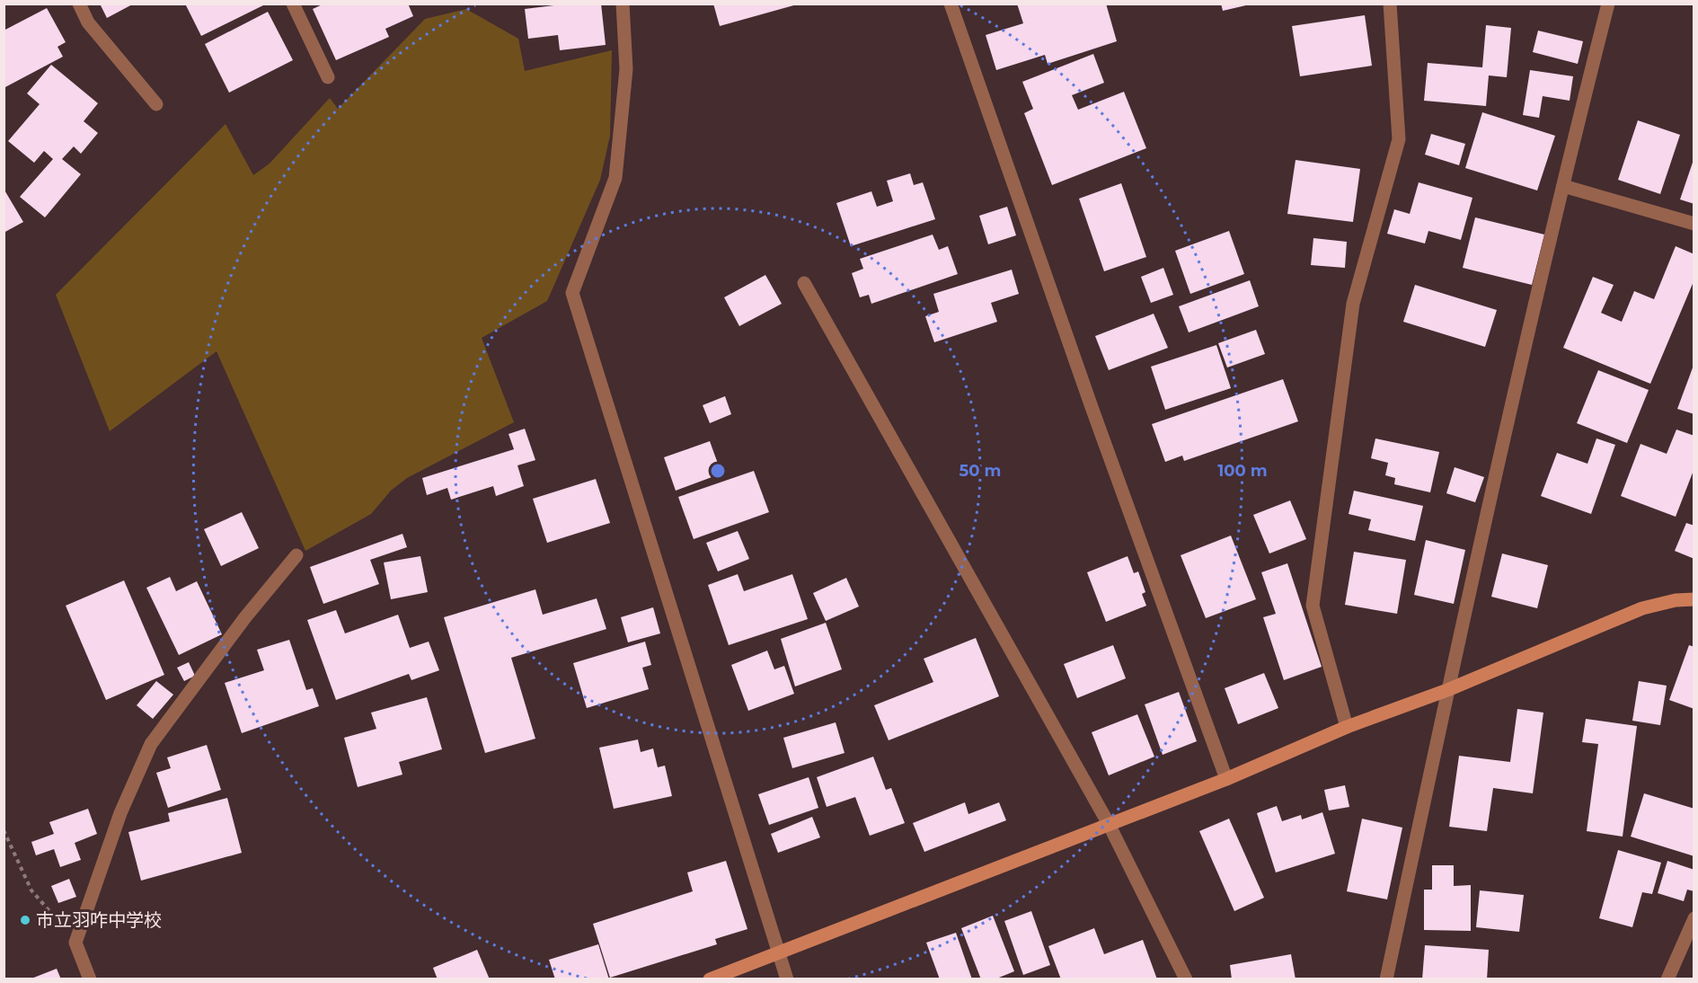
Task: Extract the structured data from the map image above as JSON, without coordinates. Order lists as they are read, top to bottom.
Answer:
{
  "places": ["市立羽咋中学校"],
  "rings": ["50 m", "100 m"]
}
